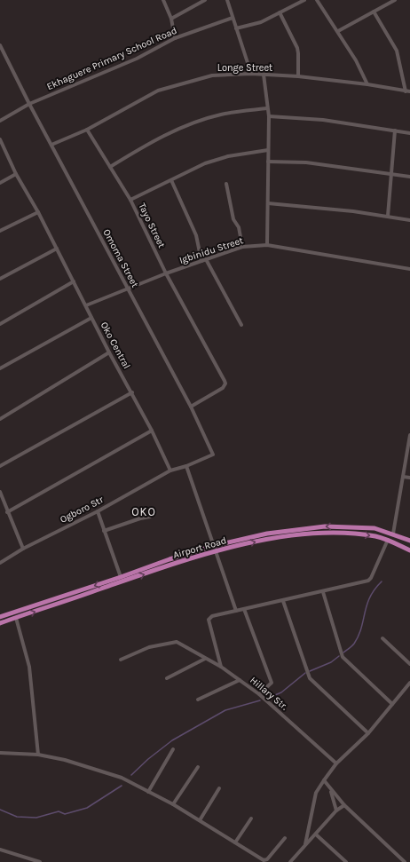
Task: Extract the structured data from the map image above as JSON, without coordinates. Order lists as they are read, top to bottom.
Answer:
{
  "streets": {
    "main road": ["Airport Road"],
    "street": [
      "Ekhaguere Primary School Road",
      "Longe Street",
      "Tayo Street",
      "Igbinidu Street",
      "Omoma Street",
      "Oko Central",
      "Ogboro Str",
      "Hillary Str."
    ]
  },
  "crossings": [
    ["Ekhaguere Primary School Road", "Omoma Street"],
    ["Longe Street", "Tayo Street"],
    ["Longe Street", "Omoma Street"],
    ["Tayo Street", "Igbinidu Street"],
    ["Tayo Street", "Omoma Street"],
    ["Igbinidu Street", "Omoma Street"],
    ["Igbinidu Street", "Oko Central"],
    ["Oko Central", "Ogboro Str"]
  ],
  "districts": ["OKO"]
}
